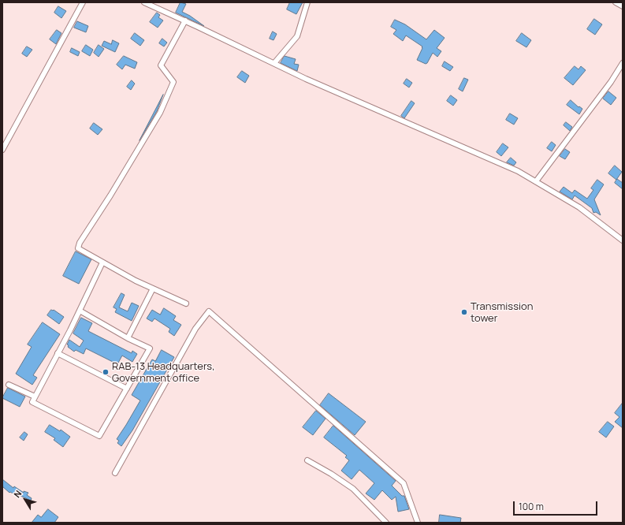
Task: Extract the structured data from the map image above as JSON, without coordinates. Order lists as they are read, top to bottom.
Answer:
{
  "places": ["Transmission tower", "RAB-13 Headquarters, Government office"],
  "scale_bar": "100 m",
  "north": "top left"
}
